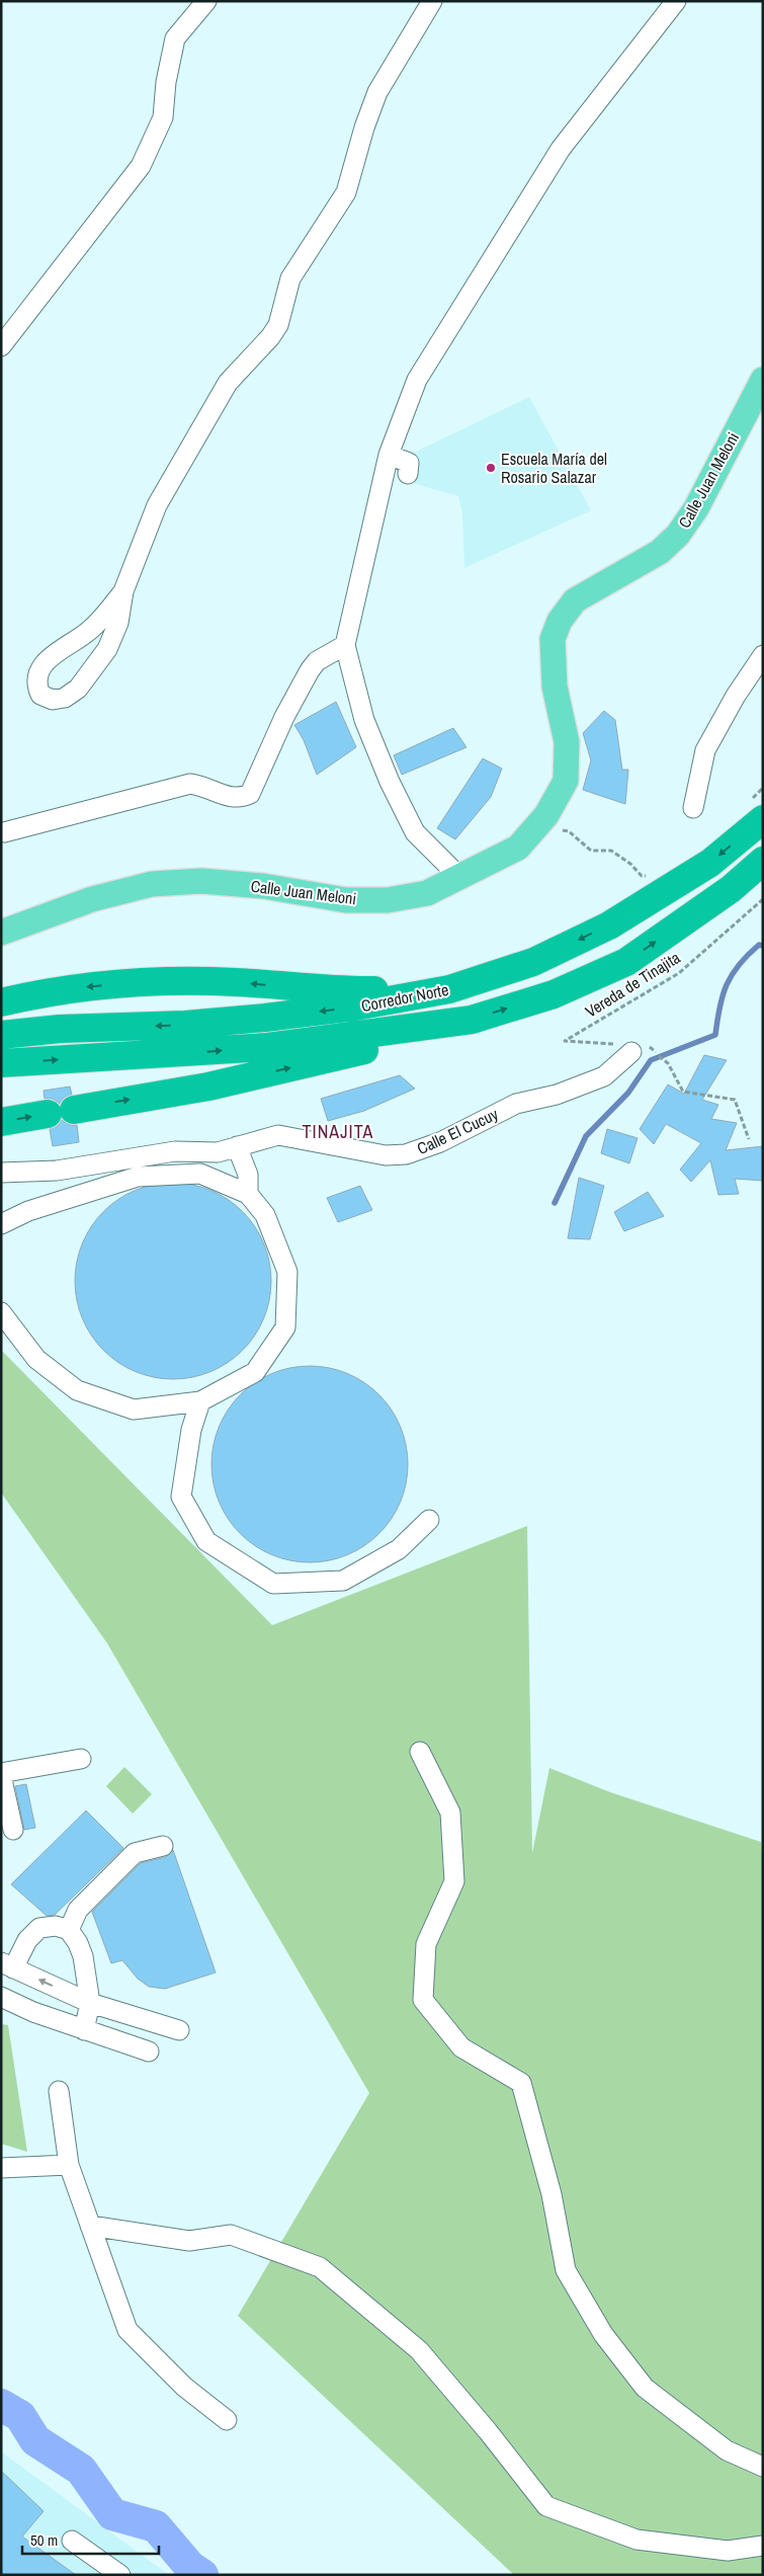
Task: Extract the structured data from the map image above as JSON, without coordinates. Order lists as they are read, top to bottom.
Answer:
{
  "streets": {
    "highway": ["Corredor Norte"],
    "main road": ["Calle Juan Meloni"],
    "street": ["Calle El Cucuy"],
    "path": ["Vereda de Tinajita"]
  },
  "crossings": [
    ["Vereda de Tinajita", "Calle El Cucuy"]
  ],
  "districts": ["TINAJITA"],
  "places": ["Escuela María del Rosario Salazar"],
  "scale_bar": "50 m"
}
